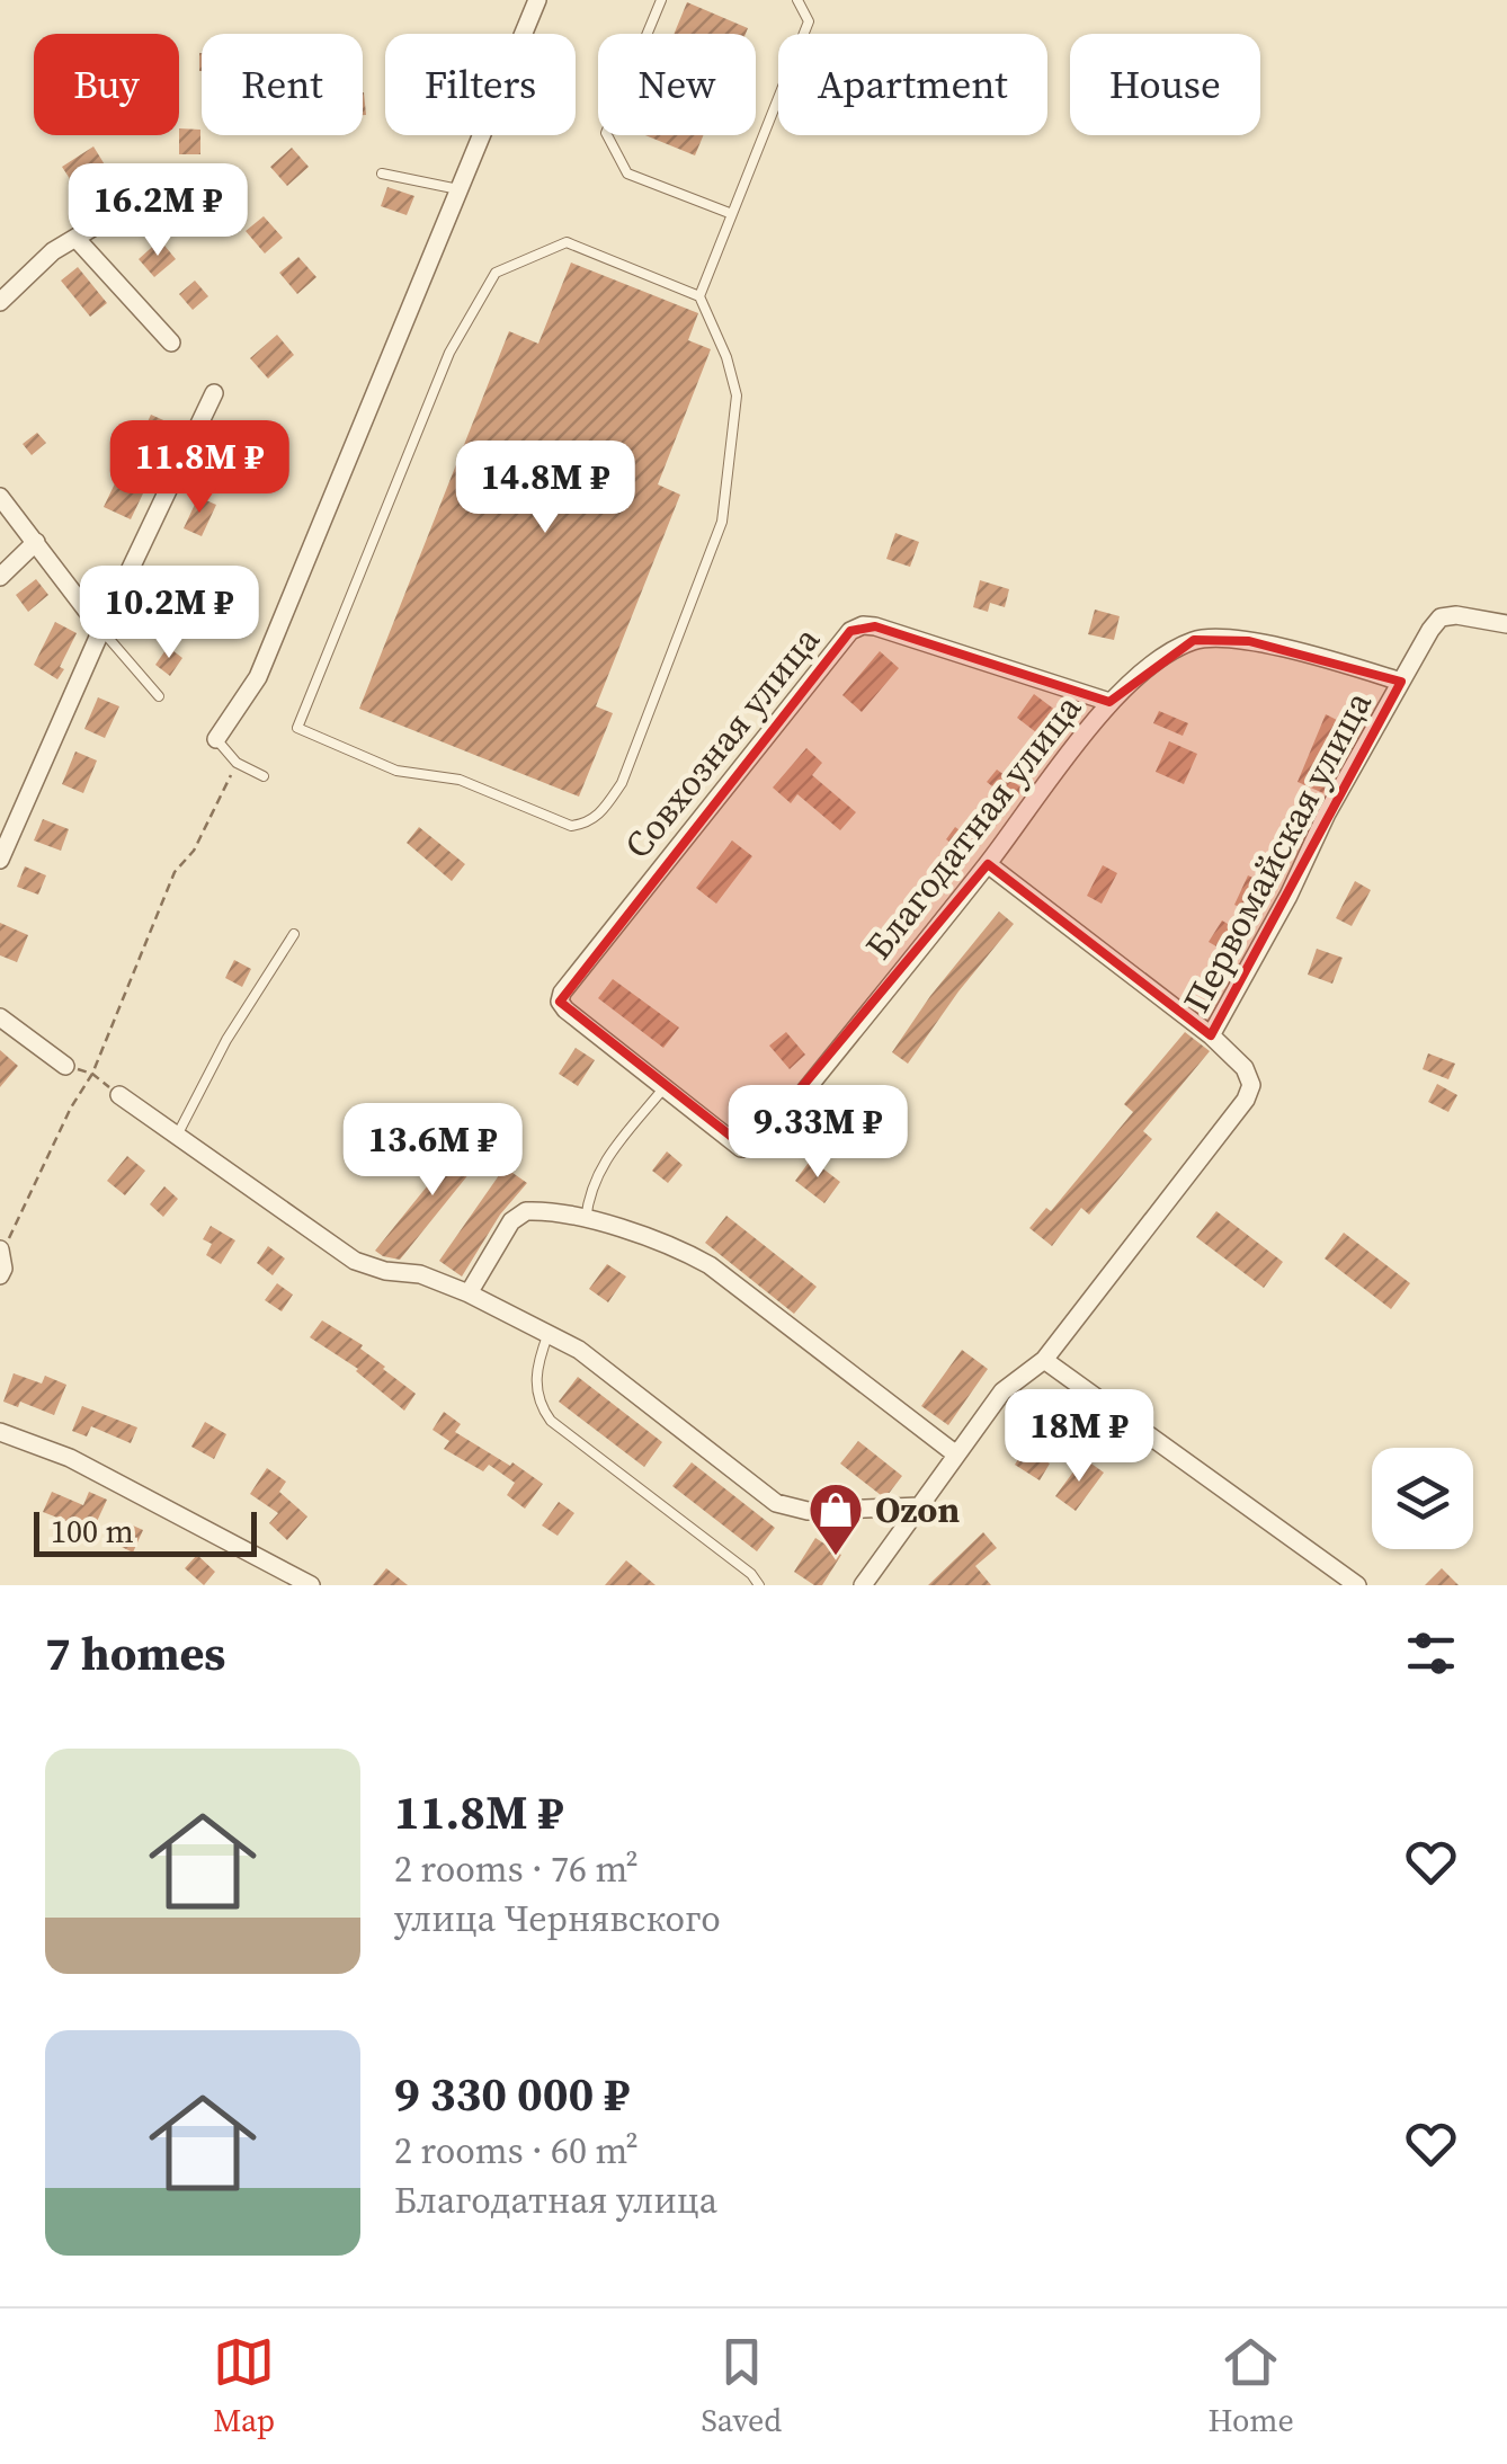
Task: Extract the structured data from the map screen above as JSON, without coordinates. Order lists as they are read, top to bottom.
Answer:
{
  "streets": {
    "street": ["Совхозная улица", "Благодатная улица", "Первомайская улица"]
  },
  "crossings": [
    ["Совхозная улица", "Благодатная улица"],
    ["Благодатная улица", "Первомайская улица"]
  ],
  "places": {
    "shop": ["Ozon"]
  },
  "scale_bar": "100 m",
  "page": {
    "chip": [
      "Buy",
      "Rent",
      "Filters",
      "New",
      "Apartment",
      "House"
    ],
    "price": [
      "16.2M ₽",
      "11.8M ₽",
      "14.8M ₽",
      "10.2M ₽",
      "9.33M ₽",
      "13.6M ₽",
      "18M ₽"
    ],
    "scale": "100 m",
    "heading": "7 homes",
    "list": [
      {
        "name": "11.8M ₽",
        "note": "2 rooms · 76 m² · улица Чернявского"
      },
      {
        "name": "9 330 000 ₽",
        "note": "2 rooms · 60 m² · Благодатная улица"
      }
    ],
    "tabs": ["Map", "Saved", "Home"]
  }
}
